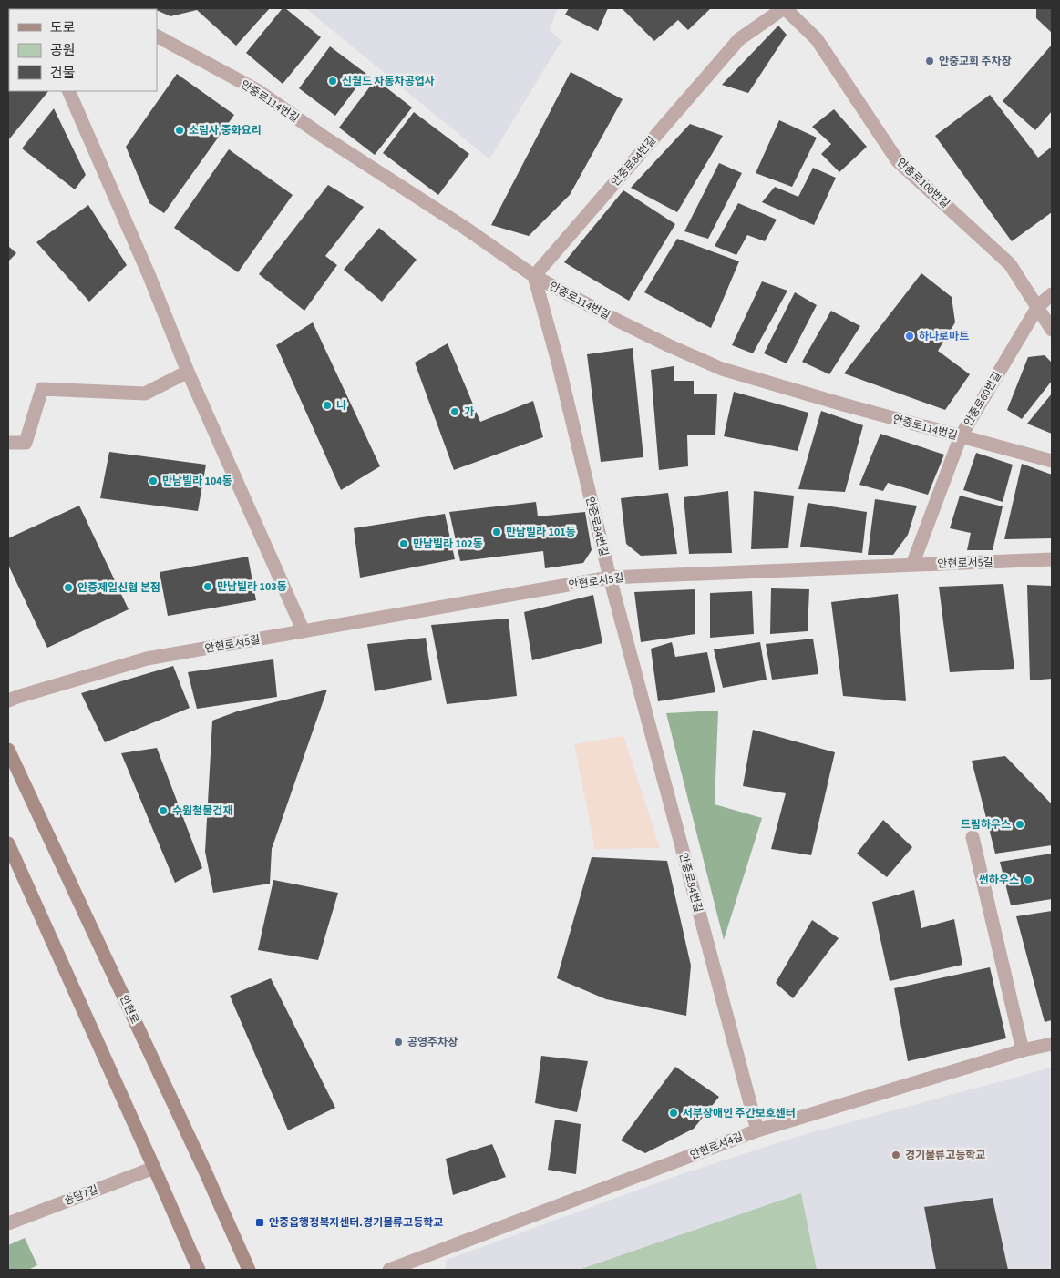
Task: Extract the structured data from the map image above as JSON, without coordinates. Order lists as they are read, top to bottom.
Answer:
{
  "streets": {
    "main road": ["안현로"],
    "street": [
      "안중로114번길",
      "안중로84번길",
      "안중로100번길",
      "안중로60번길",
      "안현로서5길",
      "안현로서4길",
      "송담7길"
    ]
  },
  "crossings": [
    ["안중로114번길", "안중로84번길"],
    ["안중로114번길", "안중로60번길"],
    ["안중로84번길", "안중로100번길"],
    ["안중로84번길", "안현로서5길"],
    ["안중로84번길", "안현로서4길"],
    ["안중로100번길", "안중로60번길"],
    ["안중로60번길", "안현로서5길"]
  ],
  "places": {
    "other": [
      "안중교회 주차장",
      "신월드 자동차공업사",
      "소림사 중화요리",
      "하나로마트",
      "나",
      "가",
      "만남빌라 104동",
      "만남빌라 101동",
      "만남빌라 102동",
      "만남빌라 103동",
      "안중제일신협 본점",
      "수원철물건재",
      "드림하우스",
      "썬하우스",
      "공영주차장",
      "서부장애인 주간보호센터",
      "경기물류고등학교"
    ],
    "transit": ["안중읍행정복지센터.경기물류고등학교"]
  },
  "legend": ["도로", "공원", "건물"]
}
